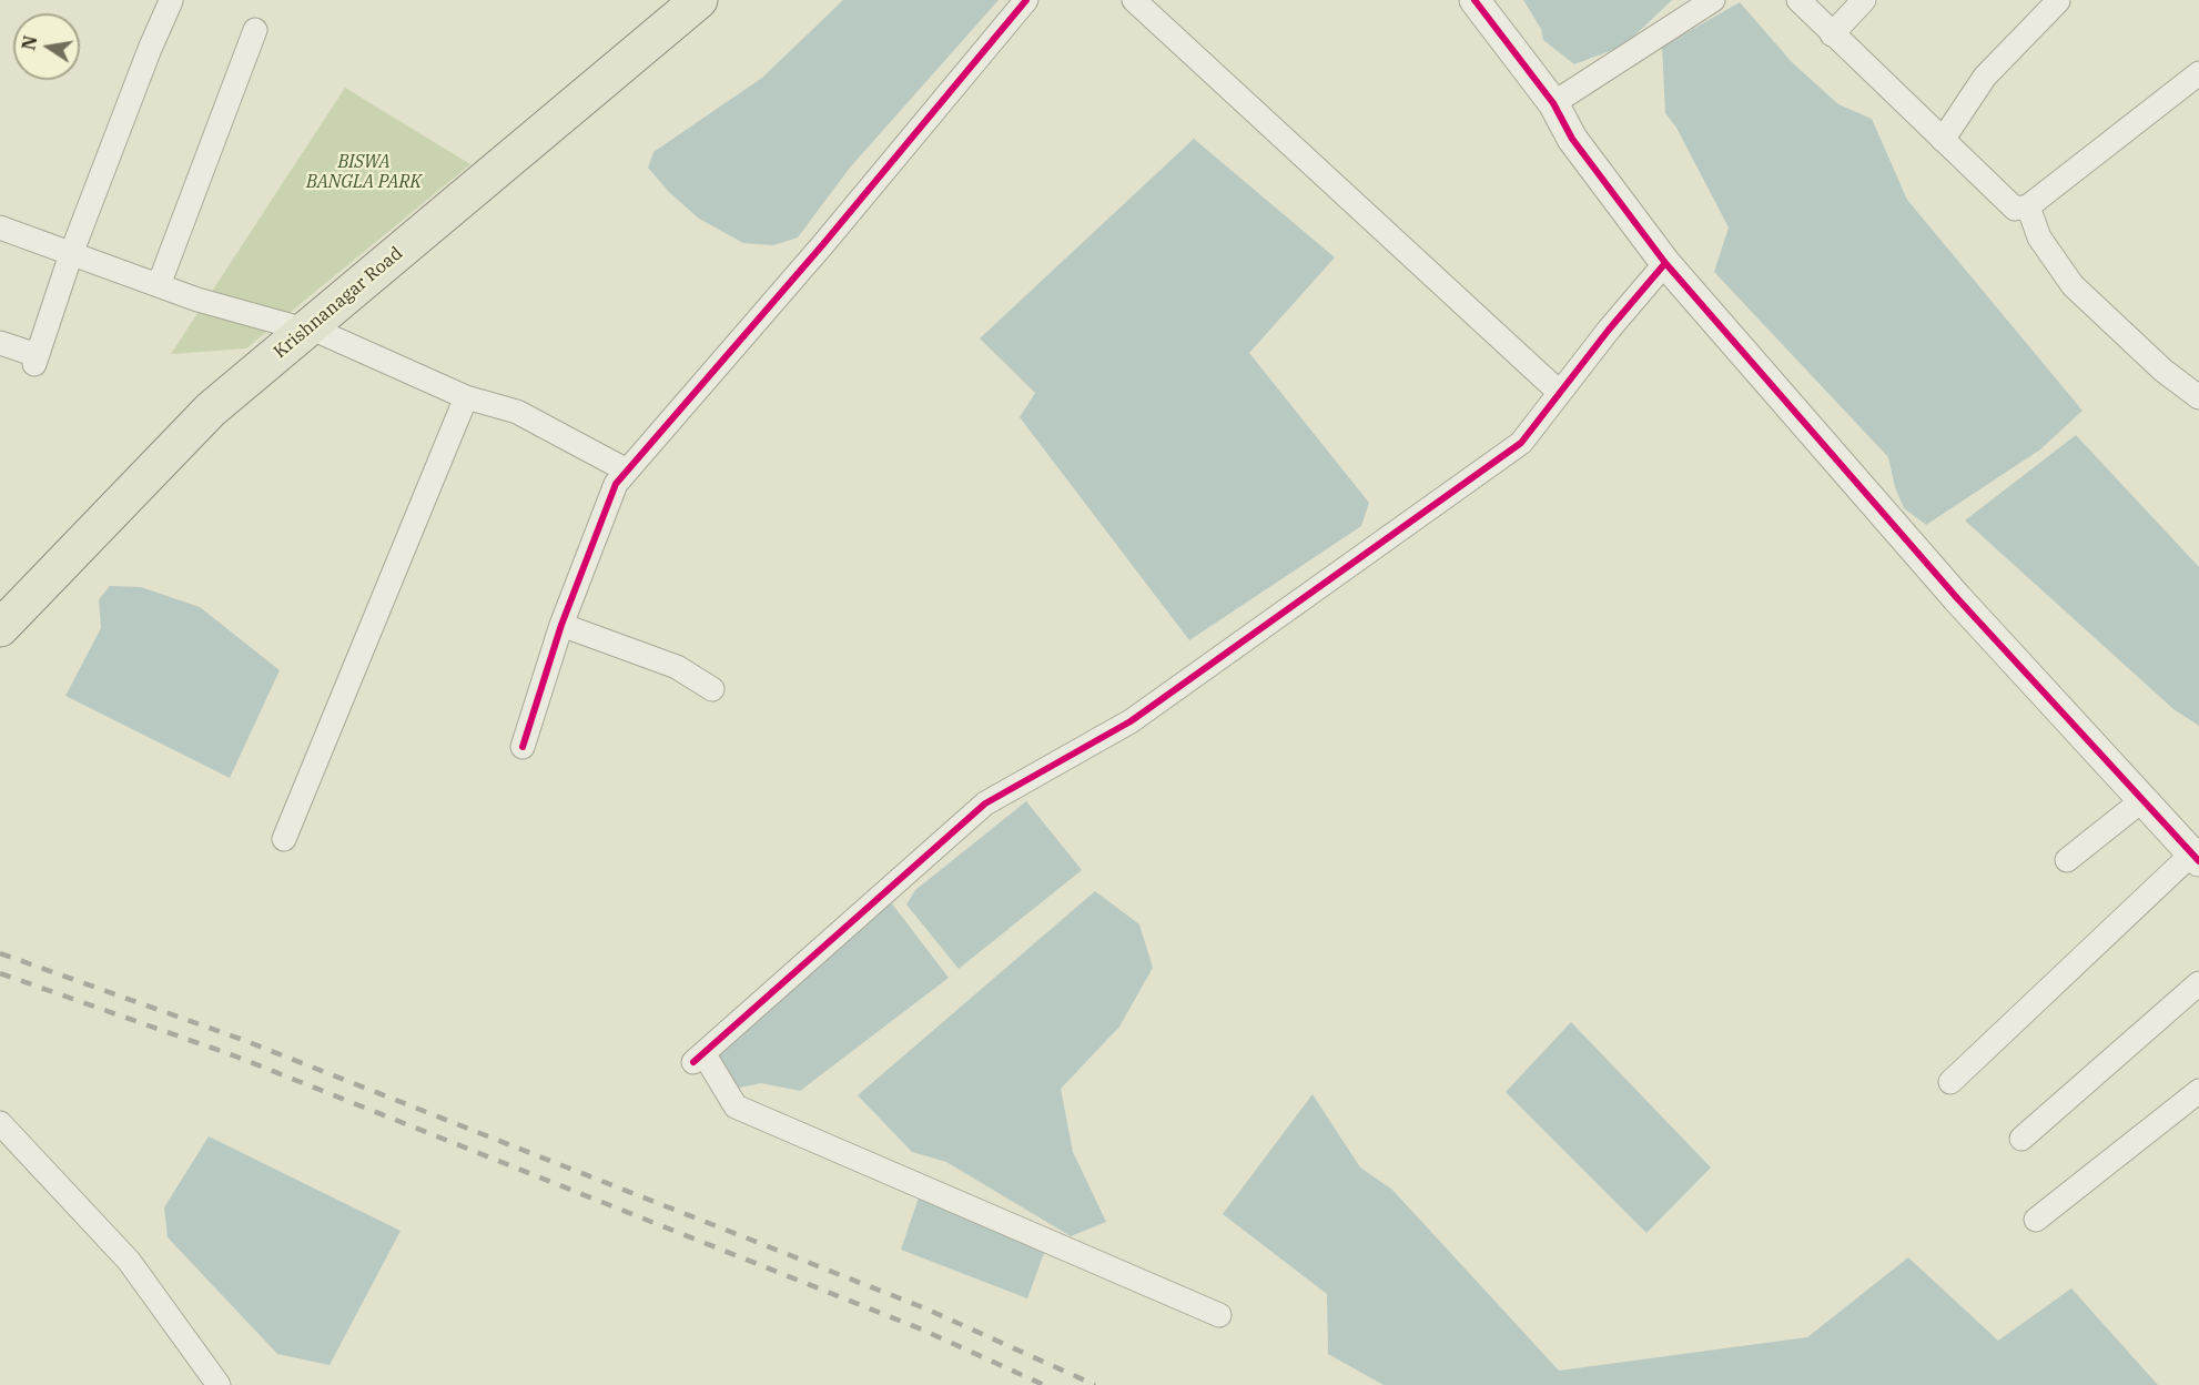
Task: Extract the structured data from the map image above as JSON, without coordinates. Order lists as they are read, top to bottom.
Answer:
{
  "streets": {
    "main road": ["Krishnanagar Road"]
  },
  "parks": ["BISWA BANGLA PARK"],
  "north": "left"
}
